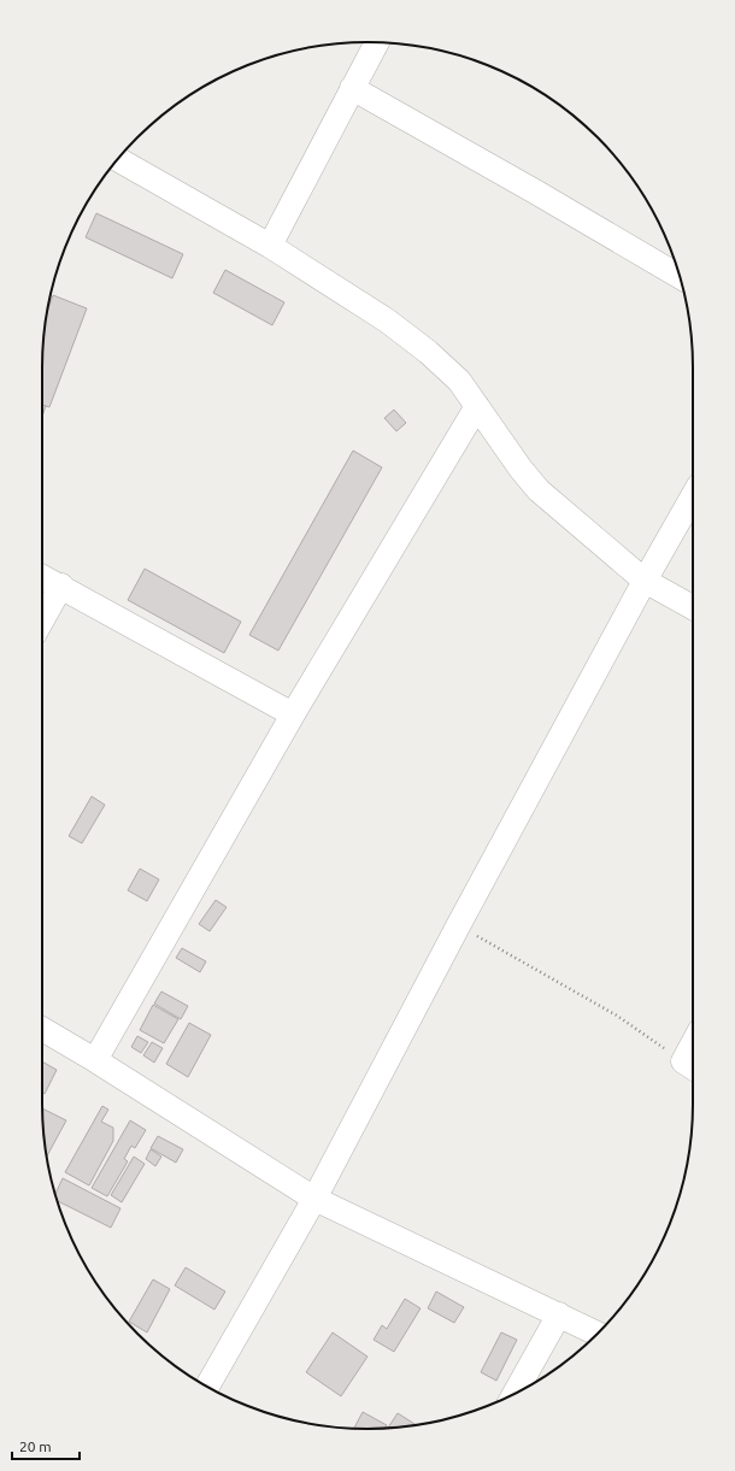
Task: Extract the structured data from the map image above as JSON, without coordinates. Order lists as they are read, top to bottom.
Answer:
{
  "scale_bar": "20 m"
}
